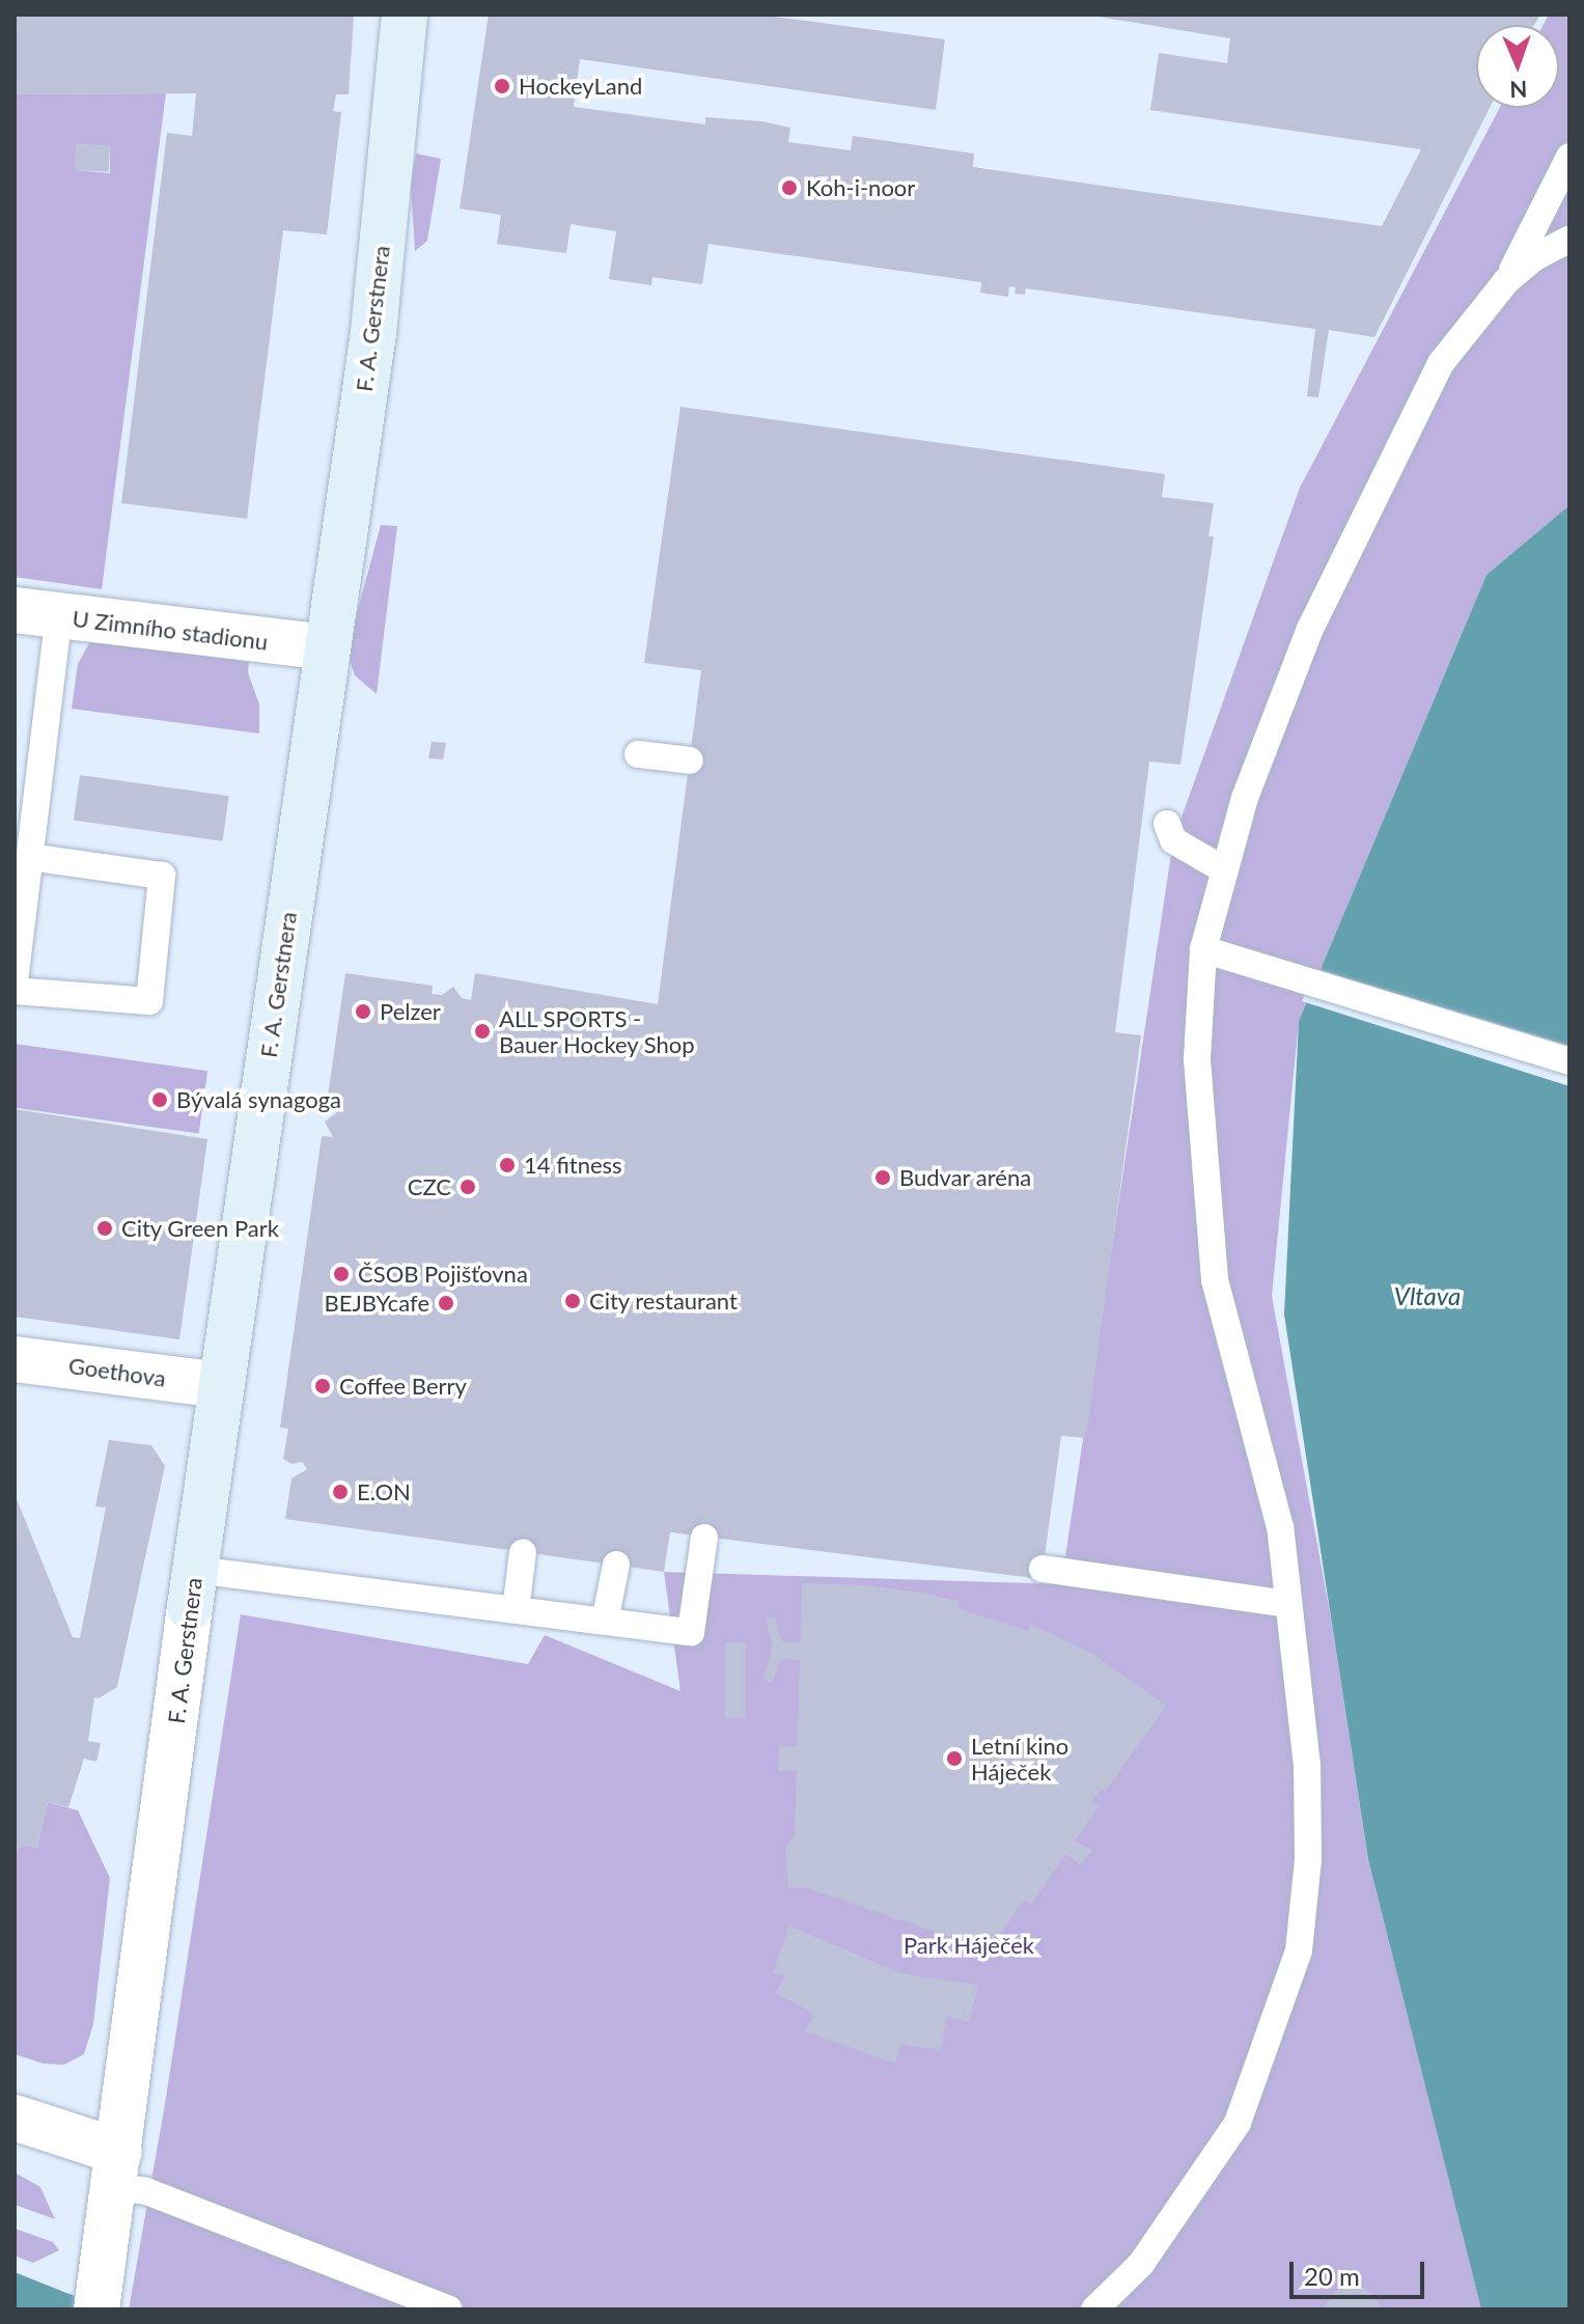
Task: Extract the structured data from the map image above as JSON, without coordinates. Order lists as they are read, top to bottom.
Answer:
{
  "streets": {
    "street": ["F. A. Gerstnera", "U Zimního stadionu", "Goethova"]
  },
  "crossings": [
    ["F. A. Gerstnera", "U Zimního stadionu"],
    ["F. A. Gerstnera", "Goethova"]
  ],
  "water": ["Vltava"],
  "parks": ["Park Háječek"],
  "places": [
    "HockeyLand",
    "Koh-i-noor",
    "Pelzer",
    "ALL SPORTS - Bauer Hockey Shop",
    "Bývalá synagoga",
    "14 fitness",
    "Budvar aréna",
    "CZC",
    "City Green Park",
    "ČSOB Pojišťovna",
    "City restaurant",
    "BEJBYcafe",
    "Coffee Berry",
    "E.ON",
    "Letní kino Háječek"
  ],
  "scale_bar": "20 m",
  "north": "bottom"
}
